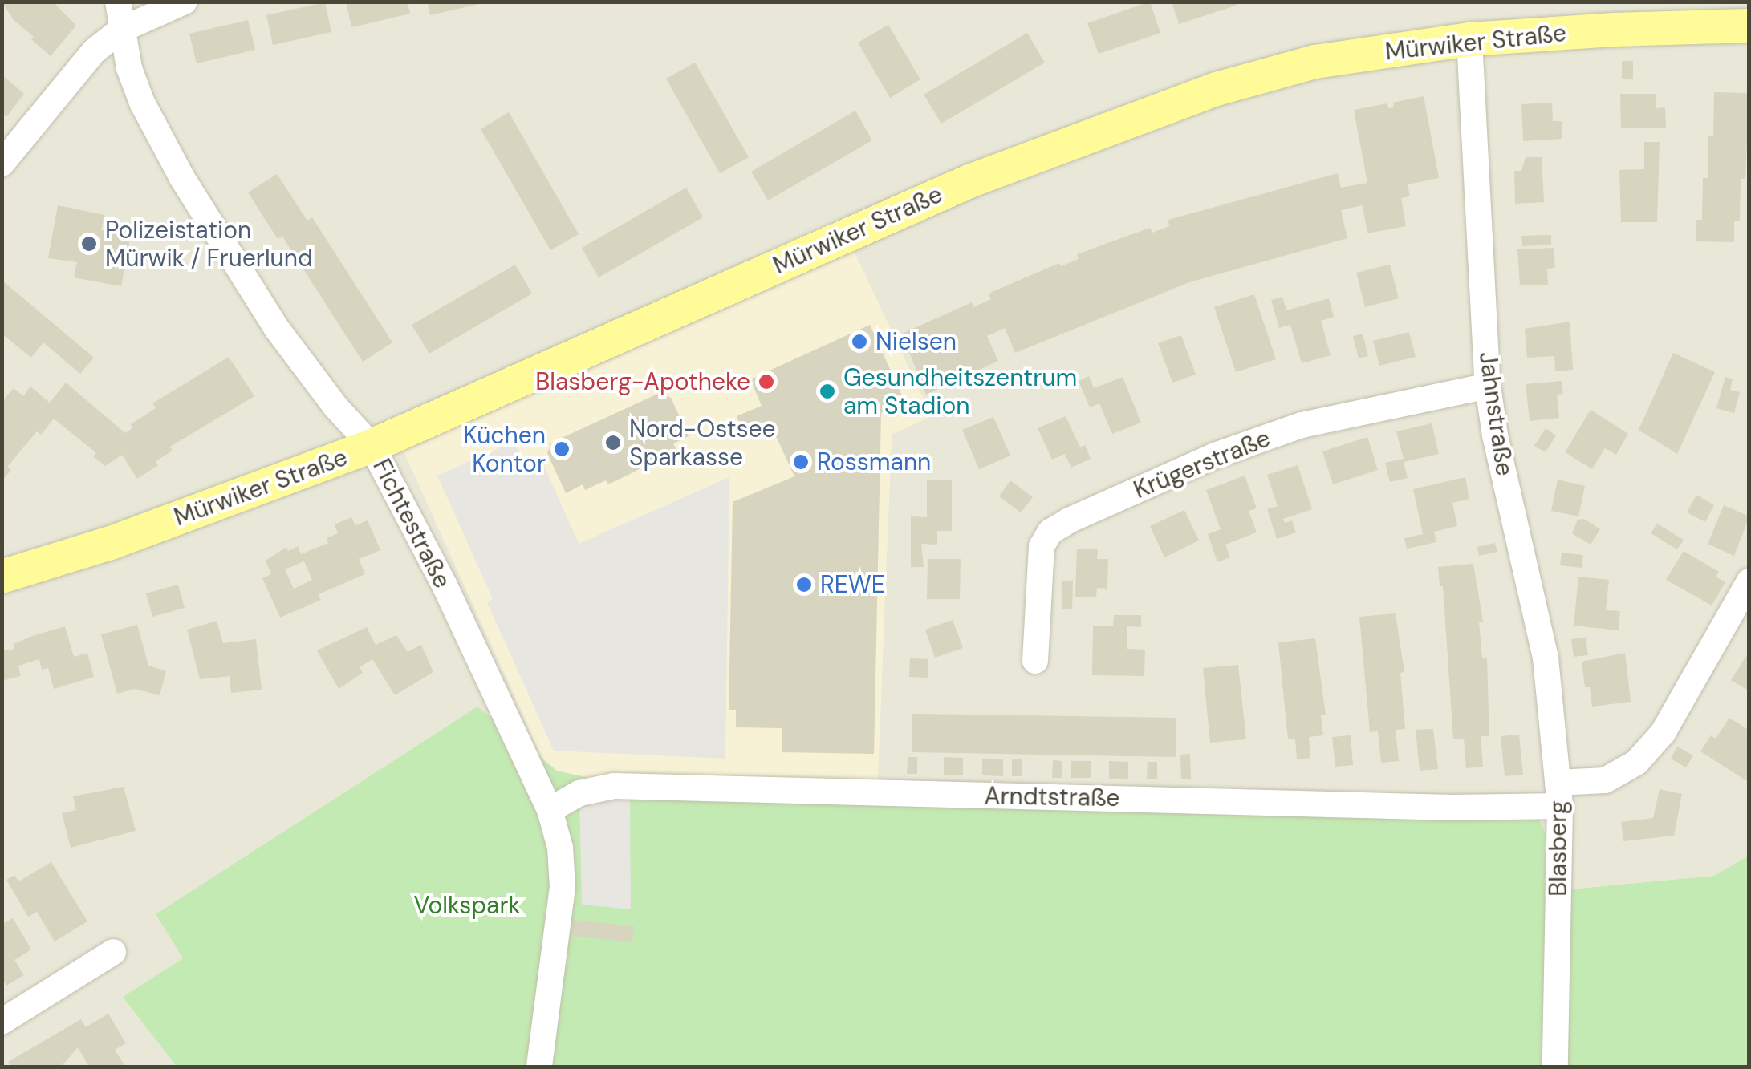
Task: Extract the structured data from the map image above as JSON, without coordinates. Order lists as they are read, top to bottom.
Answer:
{
  "streets": {
    "main road": ["Mürwiker Straße"],
    "street": [
      "Jahnstraße",
      "Krügerstraße",
      "Fichtestraße",
      "Arndtstraße",
      "Blasberg"
    ]
  },
  "crossings": [
    ["Mürwiker Straße", "Jahnstraße"],
    ["Mürwiker Straße", "Fichtestraße"],
    ["Jahnstraße", "Krügerstraße"],
    ["Jahnstraße", "Arndtstraße"],
    ["Jahnstraße", "Blasberg"],
    ["Fichtestraße", "Arndtstraße"],
    ["Arndtstraße", "Blasberg"]
  ],
  "parks": ["Volkspark"],
  "places": [
    "Polizeistation Mürwik / Fruerlund",
    "Nielsen",
    "Blasberg-Apotheke",
    "Gesundheitszentrum am Stadion",
    "Nord-Ostsee Sparkasse",
    "Küchen Kontor",
    "Rossmann",
    "REWE"
  ]
}
